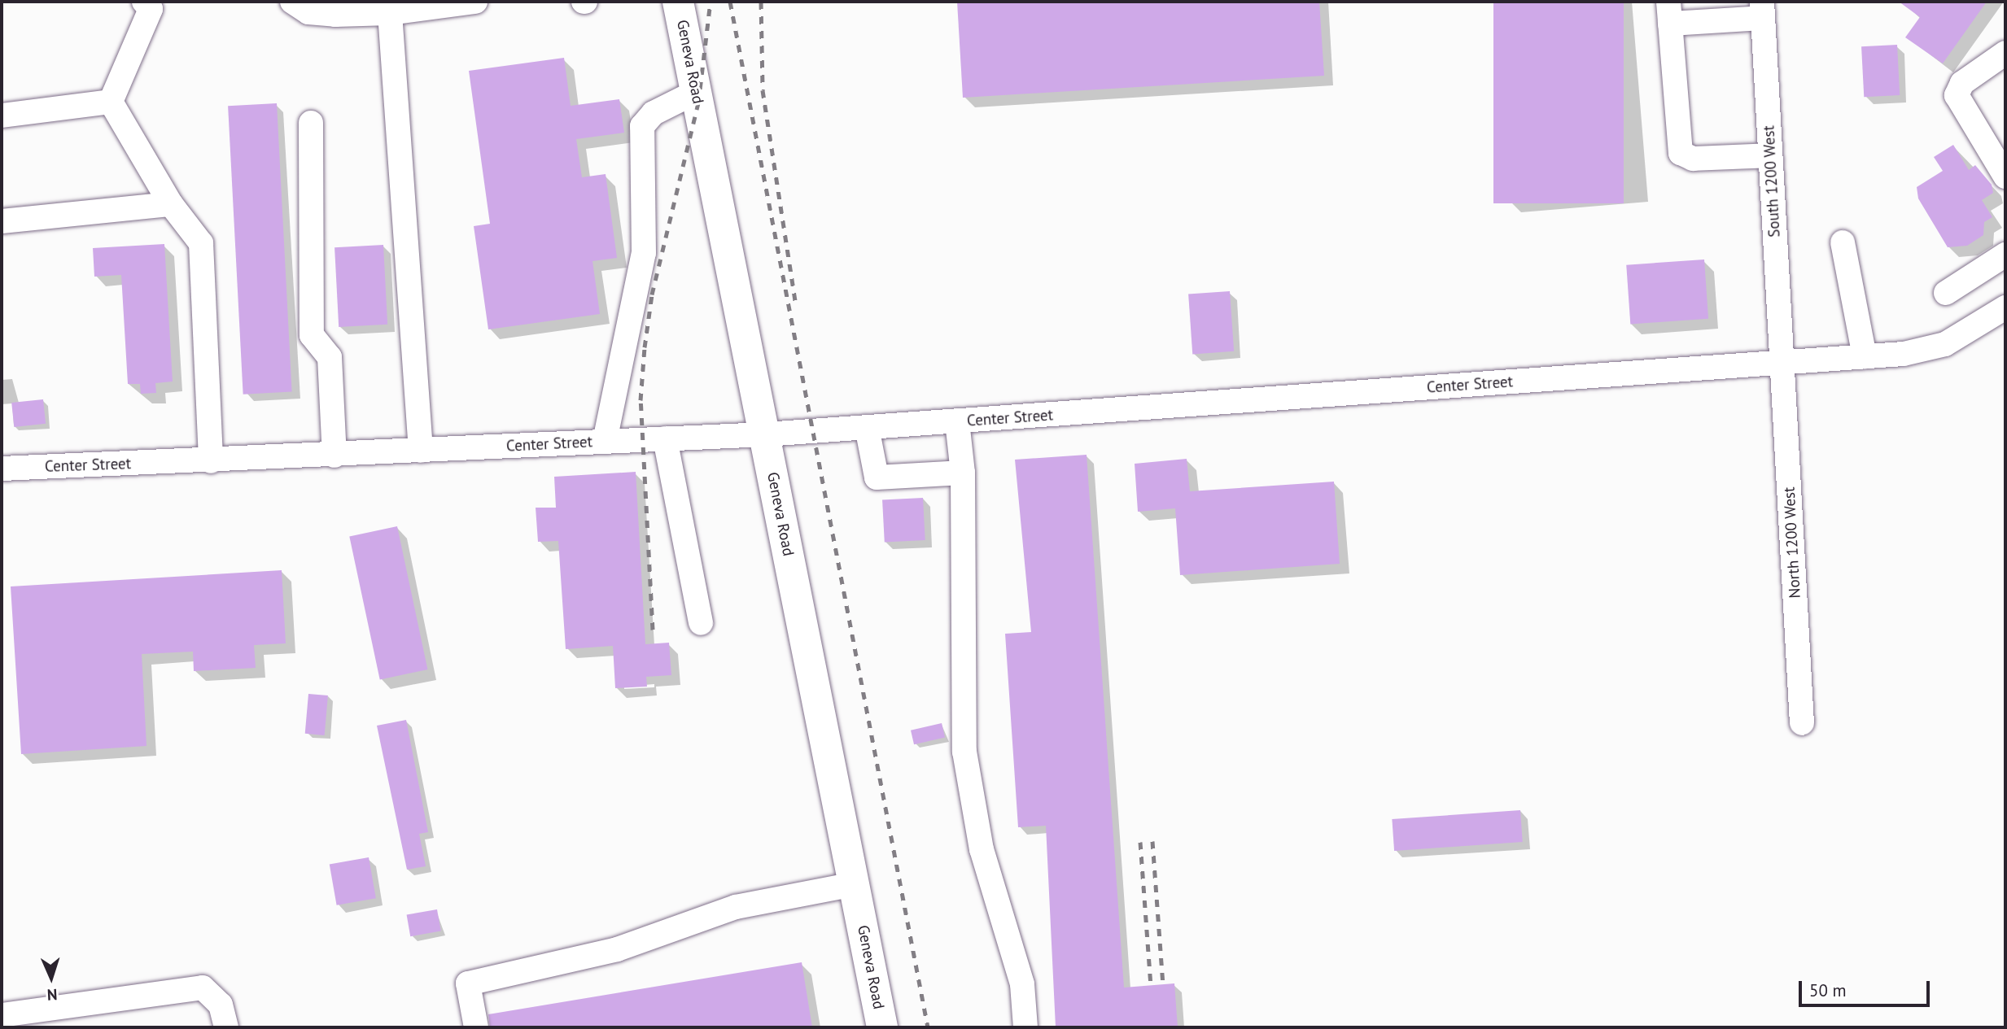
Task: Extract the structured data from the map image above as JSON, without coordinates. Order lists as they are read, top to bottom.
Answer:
{
  "streets": {
    "main road": ["Geneva Road"],
    "street": ["South 1200 West", "Center Street", "North 1200 West"]
  },
  "crossings": [
    ["Geneva Road", "Center Street"],
    ["South 1200 West", "Center Street"],
    ["South 1200 West", "North 1200 West"],
    ["Center Street", "North 1200 West"]
  ],
  "scale_bar": "50 m",
  "north": "bottom"
}
